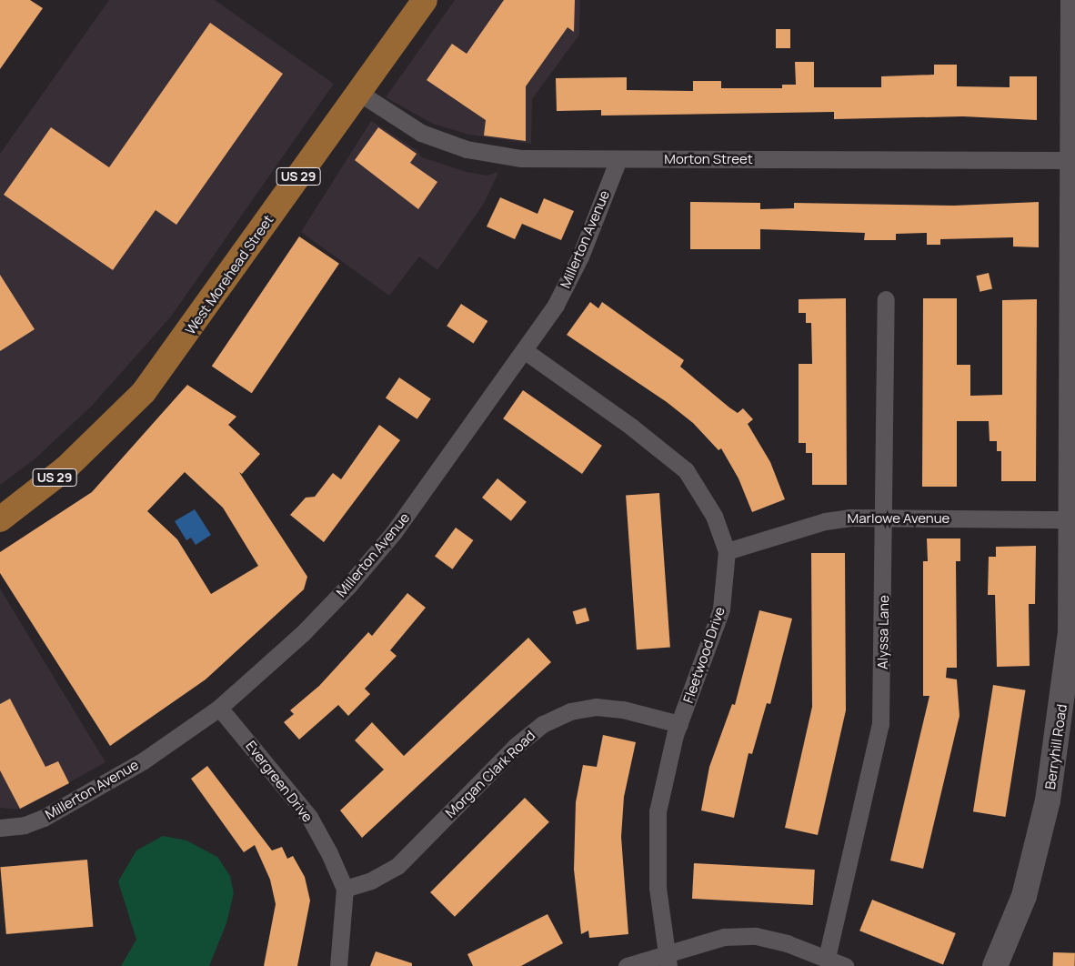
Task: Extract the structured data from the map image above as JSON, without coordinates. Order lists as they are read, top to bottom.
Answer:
{
  "streets": {
    "main road": ["US 29", "West Morehead Street"],
    "street": [
      "Morton Street",
      "Millerton Avenue",
      "Marlowe Avenue",
      "Alyssa Lane",
      "Fleetwood Drive",
      "Berryhill Road",
      "Morgan Clark Road",
      "Evergreen Drive"
    ]
  },
  "crossings": [
    ["Morton Street", "Millerton Avenue"],
    ["Morton Street", "West Morehead Street"],
    ["Morton Street", "Berryhill Road"],
    ["Millerton Avenue", "Fleetwood Drive"],
    ["Millerton Avenue", "Evergreen Drive"],
    ["Marlowe Avenue", "Alyssa Lane"],
    ["Marlowe Avenue", "Fleetwood Drive"],
    ["Marlowe Avenue", "Berryhill Road"],
    ["Fleetwood Drive", "Morgan Clark Road"],
    ["Morgan Clark Road", "Evergreen Drive"]
  ]
}
